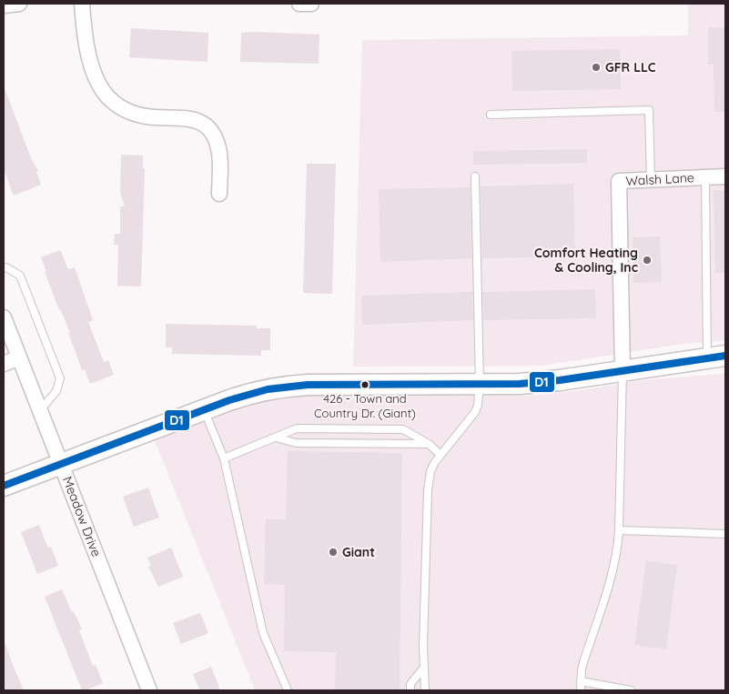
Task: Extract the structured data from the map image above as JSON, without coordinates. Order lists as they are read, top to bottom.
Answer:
{
  "streets": {
    "street": ["Walsh Lane", "Meadow Drive"]
  },
  "places": [
    "GFR LLC",
    "Comfort Heating & Cooling, Inc",
    "426 - Town and Country Dr. (Giant)",
    "Giant"
  ],
  "lines": ["transit line D1"]
}
